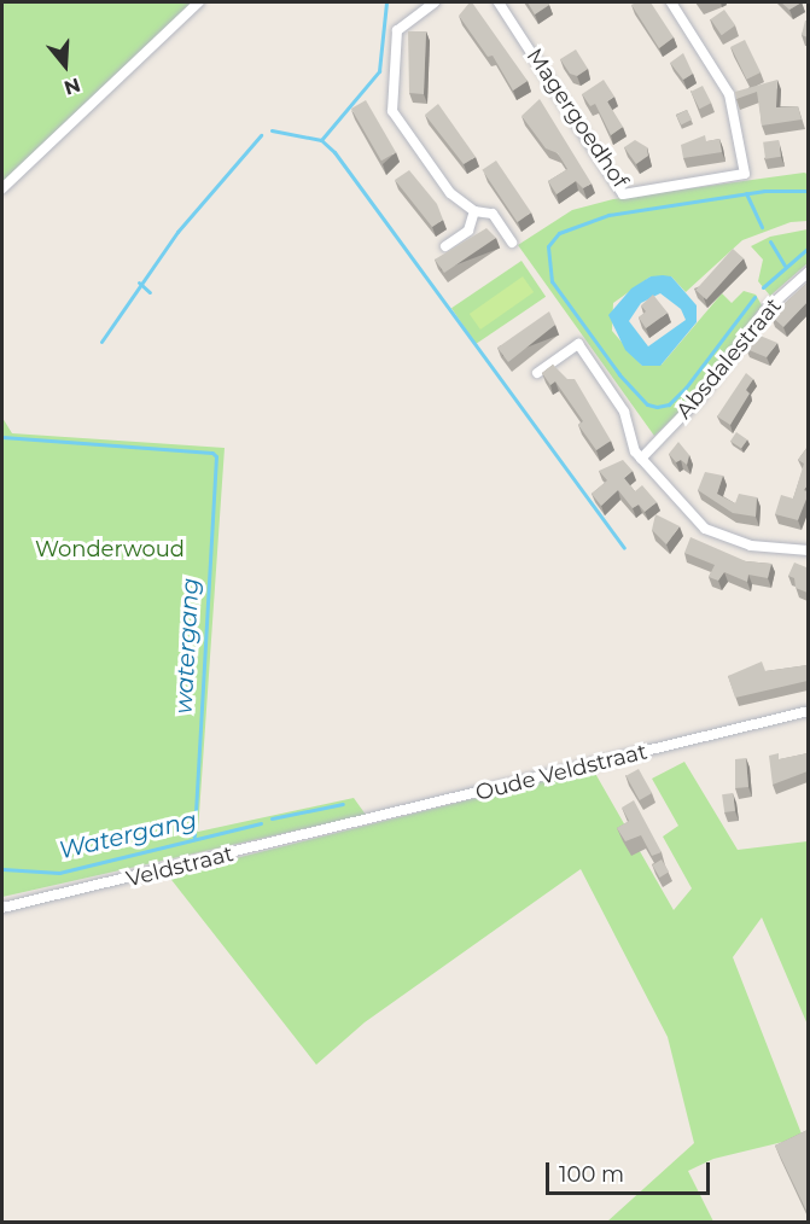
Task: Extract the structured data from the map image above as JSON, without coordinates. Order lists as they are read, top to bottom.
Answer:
{
  "streets": {
    "street": [
      "Magergoedhof",
      "Absdalestraat",
      "Oude Veldstraat",
      "Veldstraat"
    ]
  },
  "crossings": [
    ["Oude Veldstraat", "Veldstraat"]
  ],
  "water": ["watergang", "Watergang"],
  "parks": ["Wonderwoud"],
  "scale_bar": "100 m",
  "north": "bottom"
}
